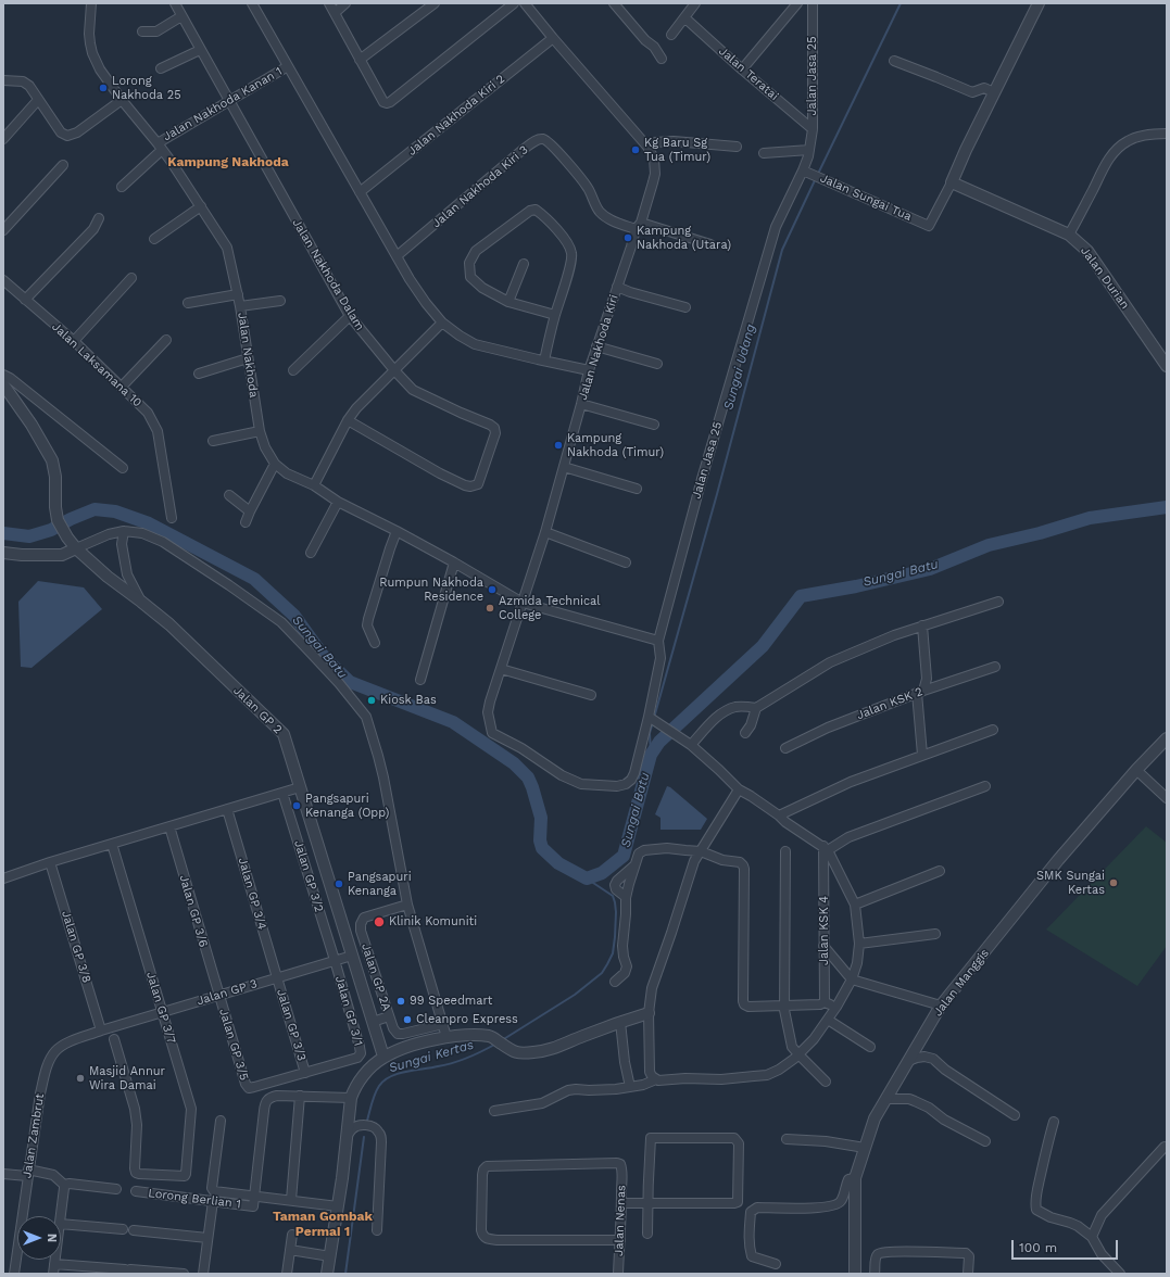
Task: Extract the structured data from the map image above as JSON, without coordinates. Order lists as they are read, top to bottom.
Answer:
{
  "streets": {
    "street": [
      "Jalan Teratai",
      "Jalan Jasa 25",
      "Jalan Nakhoda Kanan 1",
      "Jalan Nakhoda Kiri 2",
      "Jalan Nakhoda Kiri 3",
      "Jalan Sungai Tua",
      "Jalan Nakhoda Dalam",
      "Jalan Durian",
      "Jalan Nakhoda Kiri",
      "Jalan Nakhoda",
      "Jalan Laksamana 10",
      "Jalan KSK 2",
      "Jalan GP 2",
      "Jalan GP 3/2",
      "Jalan GP 3/4",
      "Jalan GP 3/6",
      "Jalan KSK 4",
      "Jalan GP 3/8",
      "Jalan GP 2A",
      "Jalan Manggis",
      "Jalan GP 3",
      "Jalan GP 3/7",
      "Jalan GP 3/1",
      "Jalan GP 3/3",
      "Jalan GP 3/5",
      "Jalan Zambrut",
      "Lorong Berlian 1",
      "Jalan Nenas"
    ]
  },
  "crossings": [
    ["Jalan Teratai", "Jalan Jasa 25"],
    ["Jalan Jasa 25", "Jalan Sungai Tua"],
    ["Jalan Jasa 25", "Jalan Nakhoda Kiri"],
    ["Jalan Jasa 25", "Jalan Nakhoda"],
    ["Jalan Nakhoda Kanan 1", "Jalan Nakhoda Dalam"],
    ["Jalan Nakhoda Kanan 1", "Jalan Nakhoda"],
    ["Jalan Nakhoda Kiri 2", "Jalan Nakhoda Kiri"],
    ["Jalan Nakhoda Kiri 3", "Jalan Nakhoda Kiri"],
    ["Jalan Sungai Tua", "Jalan Durian"],
    ["Jalan Nakhoda Kiri", "Jalan Nakhoda"],
    ["Jalan GP 2", "Jalan GP 3"],
    ["Jalan GP 3/2", "Jalan GP 3"],
    ["Jalan GP 3/2", "Jalan GP 3/1"],
    ["Jalan GP 3/4", "Jalan GP 3"],
    ["Jalan GP 3/4", "Jalan GP 3/3"],
    ["Jalan GP 3/6", "Jalan GP 3"],
    ["Jalan GP 3/6", "Jalan GP 3/5"],
    ["Jalan GP 3/8", "Jalan GP 3"],
    ["Jalan GP 3/8", "Jalan Zambrut"],
    ["Jalan GP 3", "Jalan GP 3/7"],
    ["Jalan GP 3", "Jalan GP 3/1"],
    ["Jalan GP 3", "Jalan GP 3/3"],
    ["Jalan GP 3", "Jalan GP 3/5"],
    ["Jalan GP 3", "Jalan Zambrut"],
    ["Jalan GP 3/1", "Jalan GP 3/3"],
    ["Jalan GP 3/1", "Jalan GP 3/5"],
    ["Jalan GP 3/3", "Jalan GP 3/5"]
  ],
  "districts": ["Kampung Nakhoda", "Taman Gombak Permai 1"],
  "water": ["Sungai Udang", "Sungai Batu", "Sungai Kertas"],
  "places": [
    "Lorong Nakhoda 25",
    "Kg Baru Sg Tua (Timur)",
    "Kampung Nakhoda (Utara)",
    "Kampung Nakhoda (Timur)",
    "Rumpun Nakhoda Residence",
    "Azmida Technical College",
    "Kiosk Bas",
    "Pangsapuri Kenanga (Opp)",
    "SMK Sungai Kertas",
    "Pangsapuri Kenanga",
    "Klinik Komuniti",
    "99 Speedmart",
    "Cleanpro Express",
    "Masjid Annur Wira Damai"
  ],
  "scale_bar": "100 m",
  "north": "right"
}
